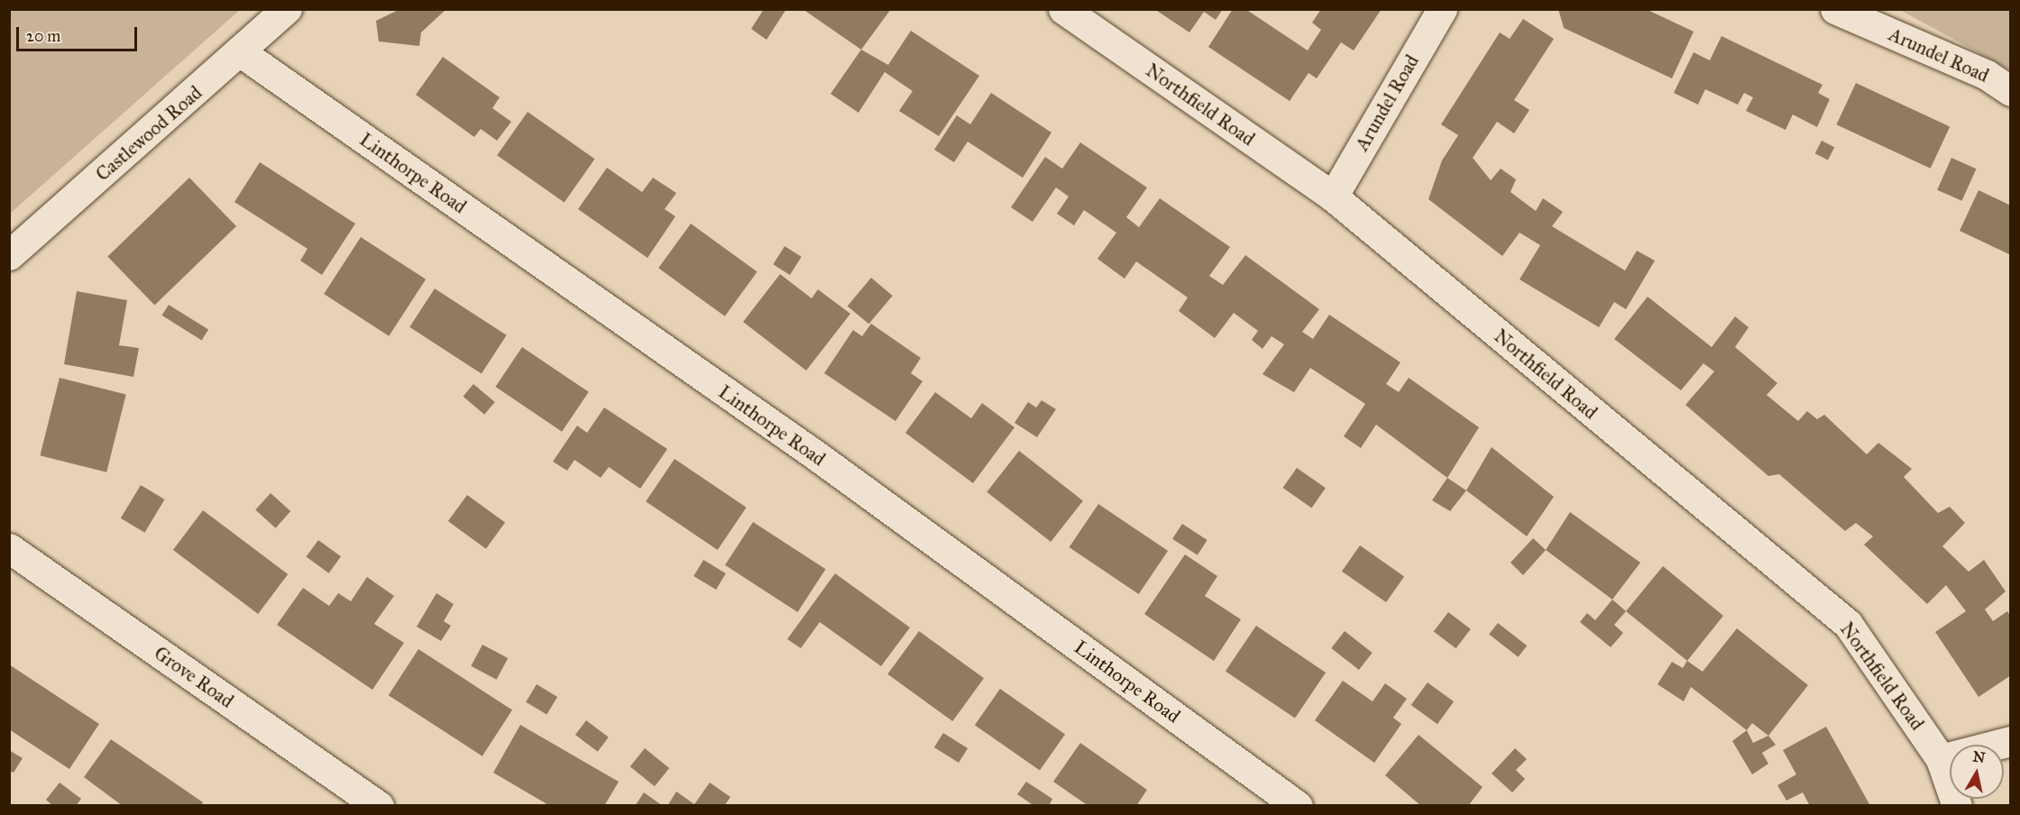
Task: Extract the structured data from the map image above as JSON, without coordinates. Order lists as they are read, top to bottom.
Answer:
{
  "streets": {
    "street": [
      "Arundel Road",
      "Northfield Road",
      "Castlewood Road",
      "Linthorpe Road",
      "Grove Road"
    ]
  },
  "crossings": [
    ["Arundel Road", "Northfield Road"],
    ["Castlewood Road", "Linthorpe Road"]
  ],
  "scale_bar": "20 m",
  "north": "top"
}
